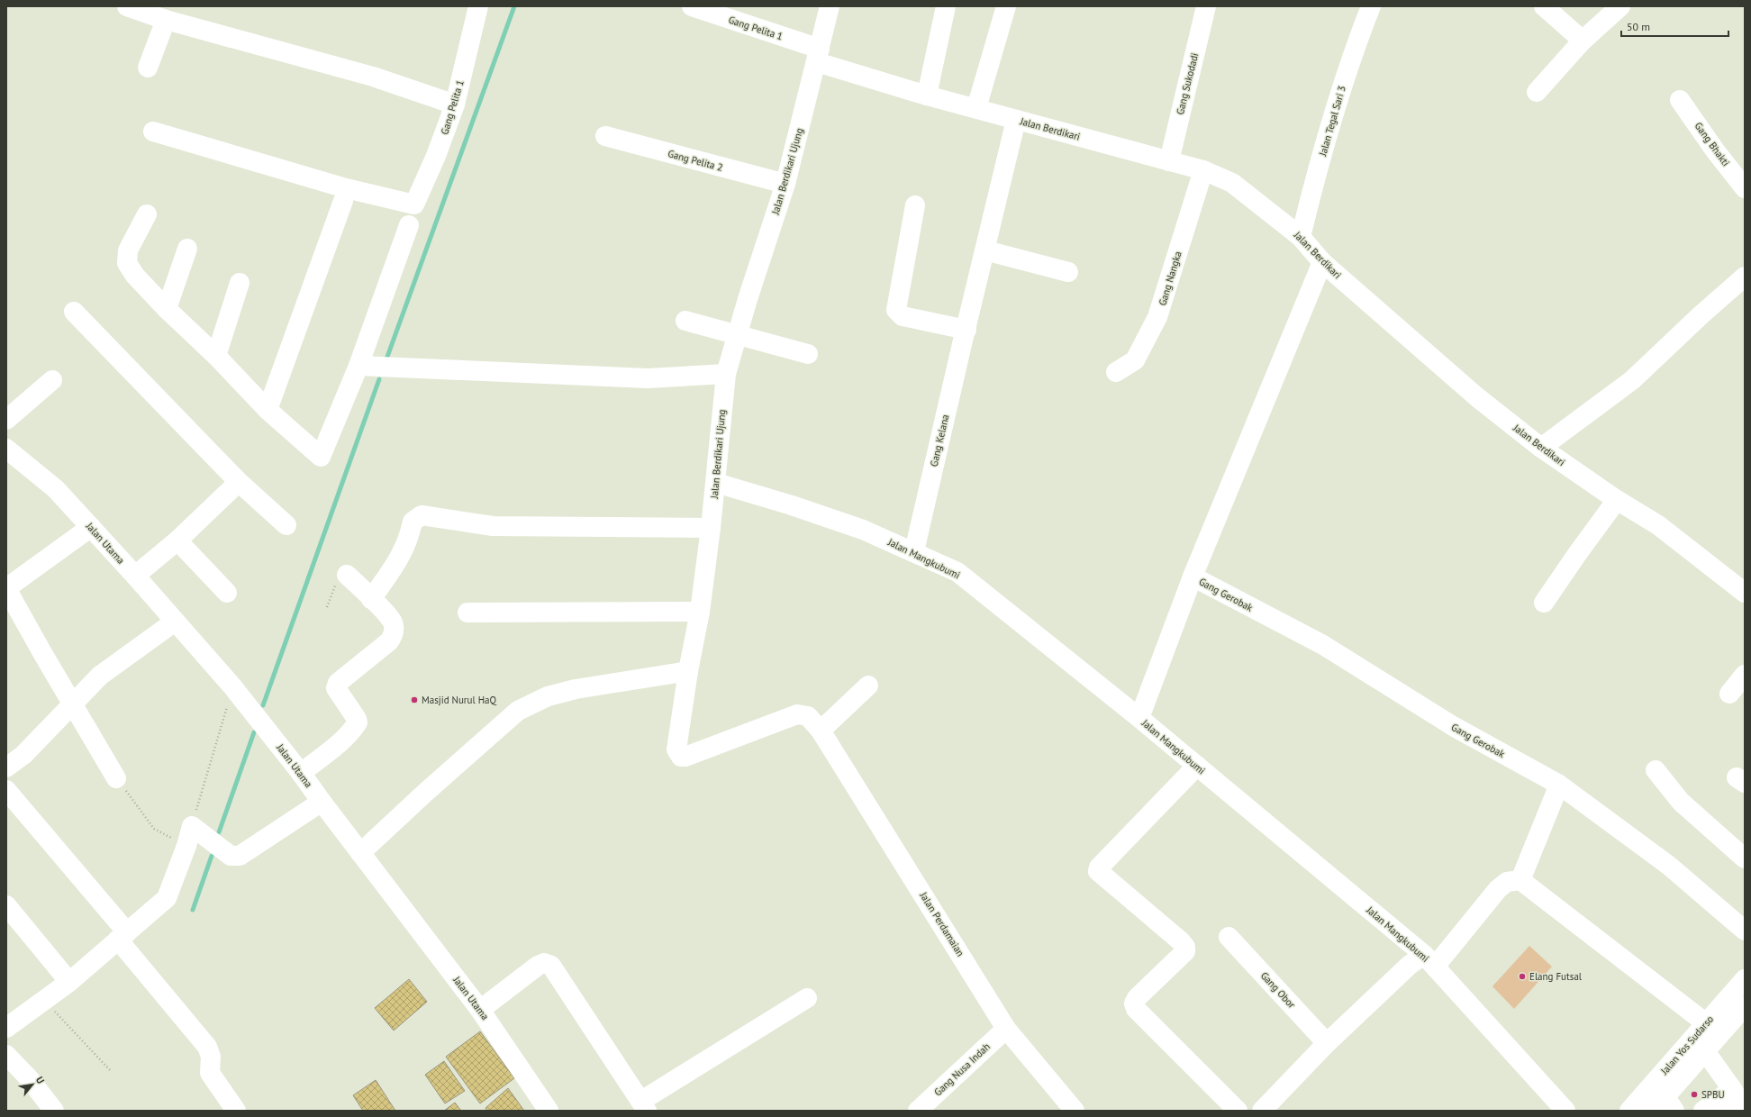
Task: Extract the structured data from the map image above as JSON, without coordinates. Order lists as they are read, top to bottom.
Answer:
{
  "streets": {
    "street": [
      "Gang Pelita 1",
      "Gang Sukodadi",
      "Jalan Tegal Sari 3",
      "Jalan Berdikari",
      "Gang Bhakti",
      "Gang Pelita 2",
      "Jalan Berdikari Ujung",
      "Gang Nangka",
      "Gang Kelana",
      "Jalan Utama",
      "Jalan Mangkubumi",
      "Gang Gerobak",
      "Jalan Perdamaian",
      "Gang Obor",
      "Jalan Yos Sudarso",
      "Gang Nusa Indah"
    ]
  },
  "crossings": [
    ["Gang Pelita 1", "Jalan Berdikari"],
    ["Gang Pelita 1", "Jalan Berdikari Ujung"],
    ["Gang Sukodadi", "Jalan Berdikari"],
    ["Jalan Tegal Sari 3", "Jalan Berdikari"],
    ["Jalan Berdikari", "Jalan Berdikari Ujung"],
    ["Jalan Berdikari", "Gang Nangka"],
    ["Jalan Berdikari", "Gang Kelana"],
    ["Gang Pelita 2", "Jalan Berdikari Ujung"],
    ["Jalan Berdikari Ujung", "Jalan Mangkubumi"],
    ["Jalan Berdikari Ujung", "Jalan Perdamaian"],
    ["Gang Kelana", "Jalan Mangkubumi"],
    ["Jalan Perdamaian", "Gang Nusa Indah"]
  ],
  "places": ["Masjid Nurul HaQ", "Elang Futsal", "SPBU"],
  "scale_bar": "50 m",
  "north": "top right"
}
